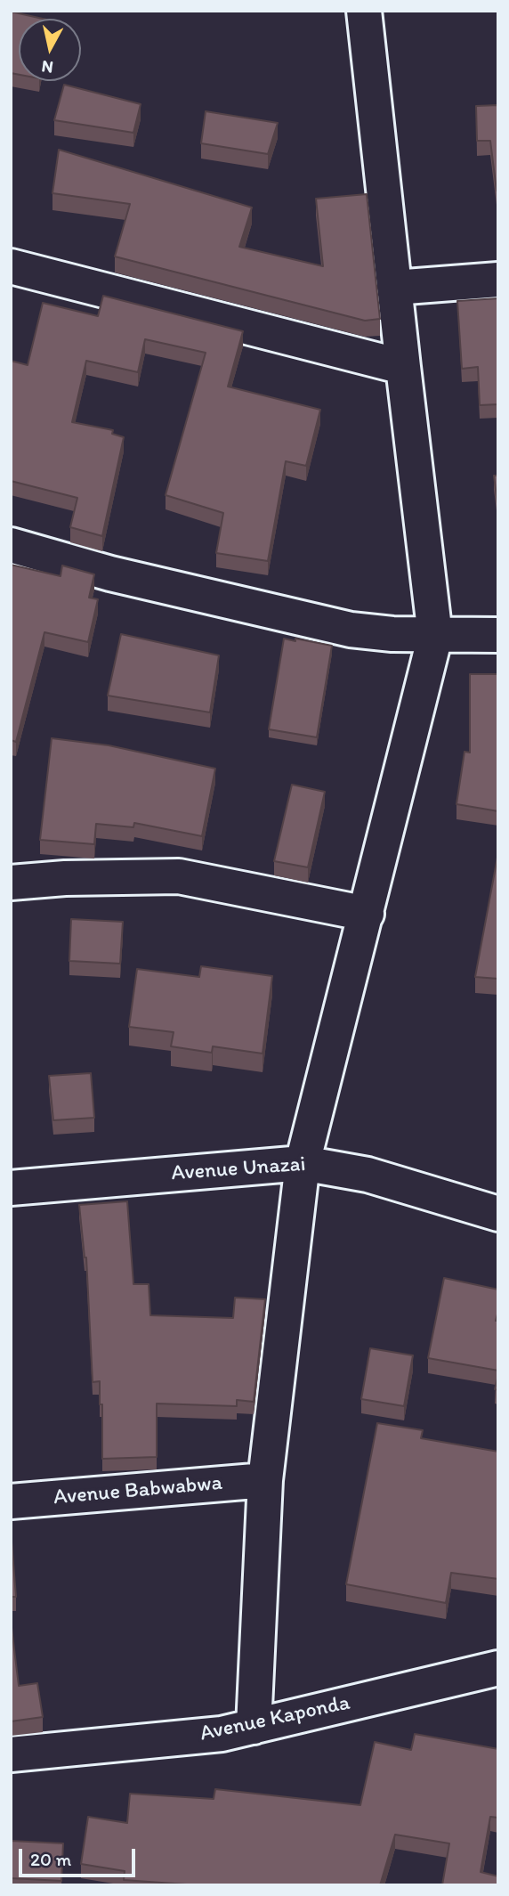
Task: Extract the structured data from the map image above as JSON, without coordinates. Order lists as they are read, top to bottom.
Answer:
{
  "streets": {
    "street": ["Avenue Unazai", "Avenue Babwabwa", "Avenue Kaponda"]
  },
  "scale_bar": "20 m",
  "north": "bottom"
}
